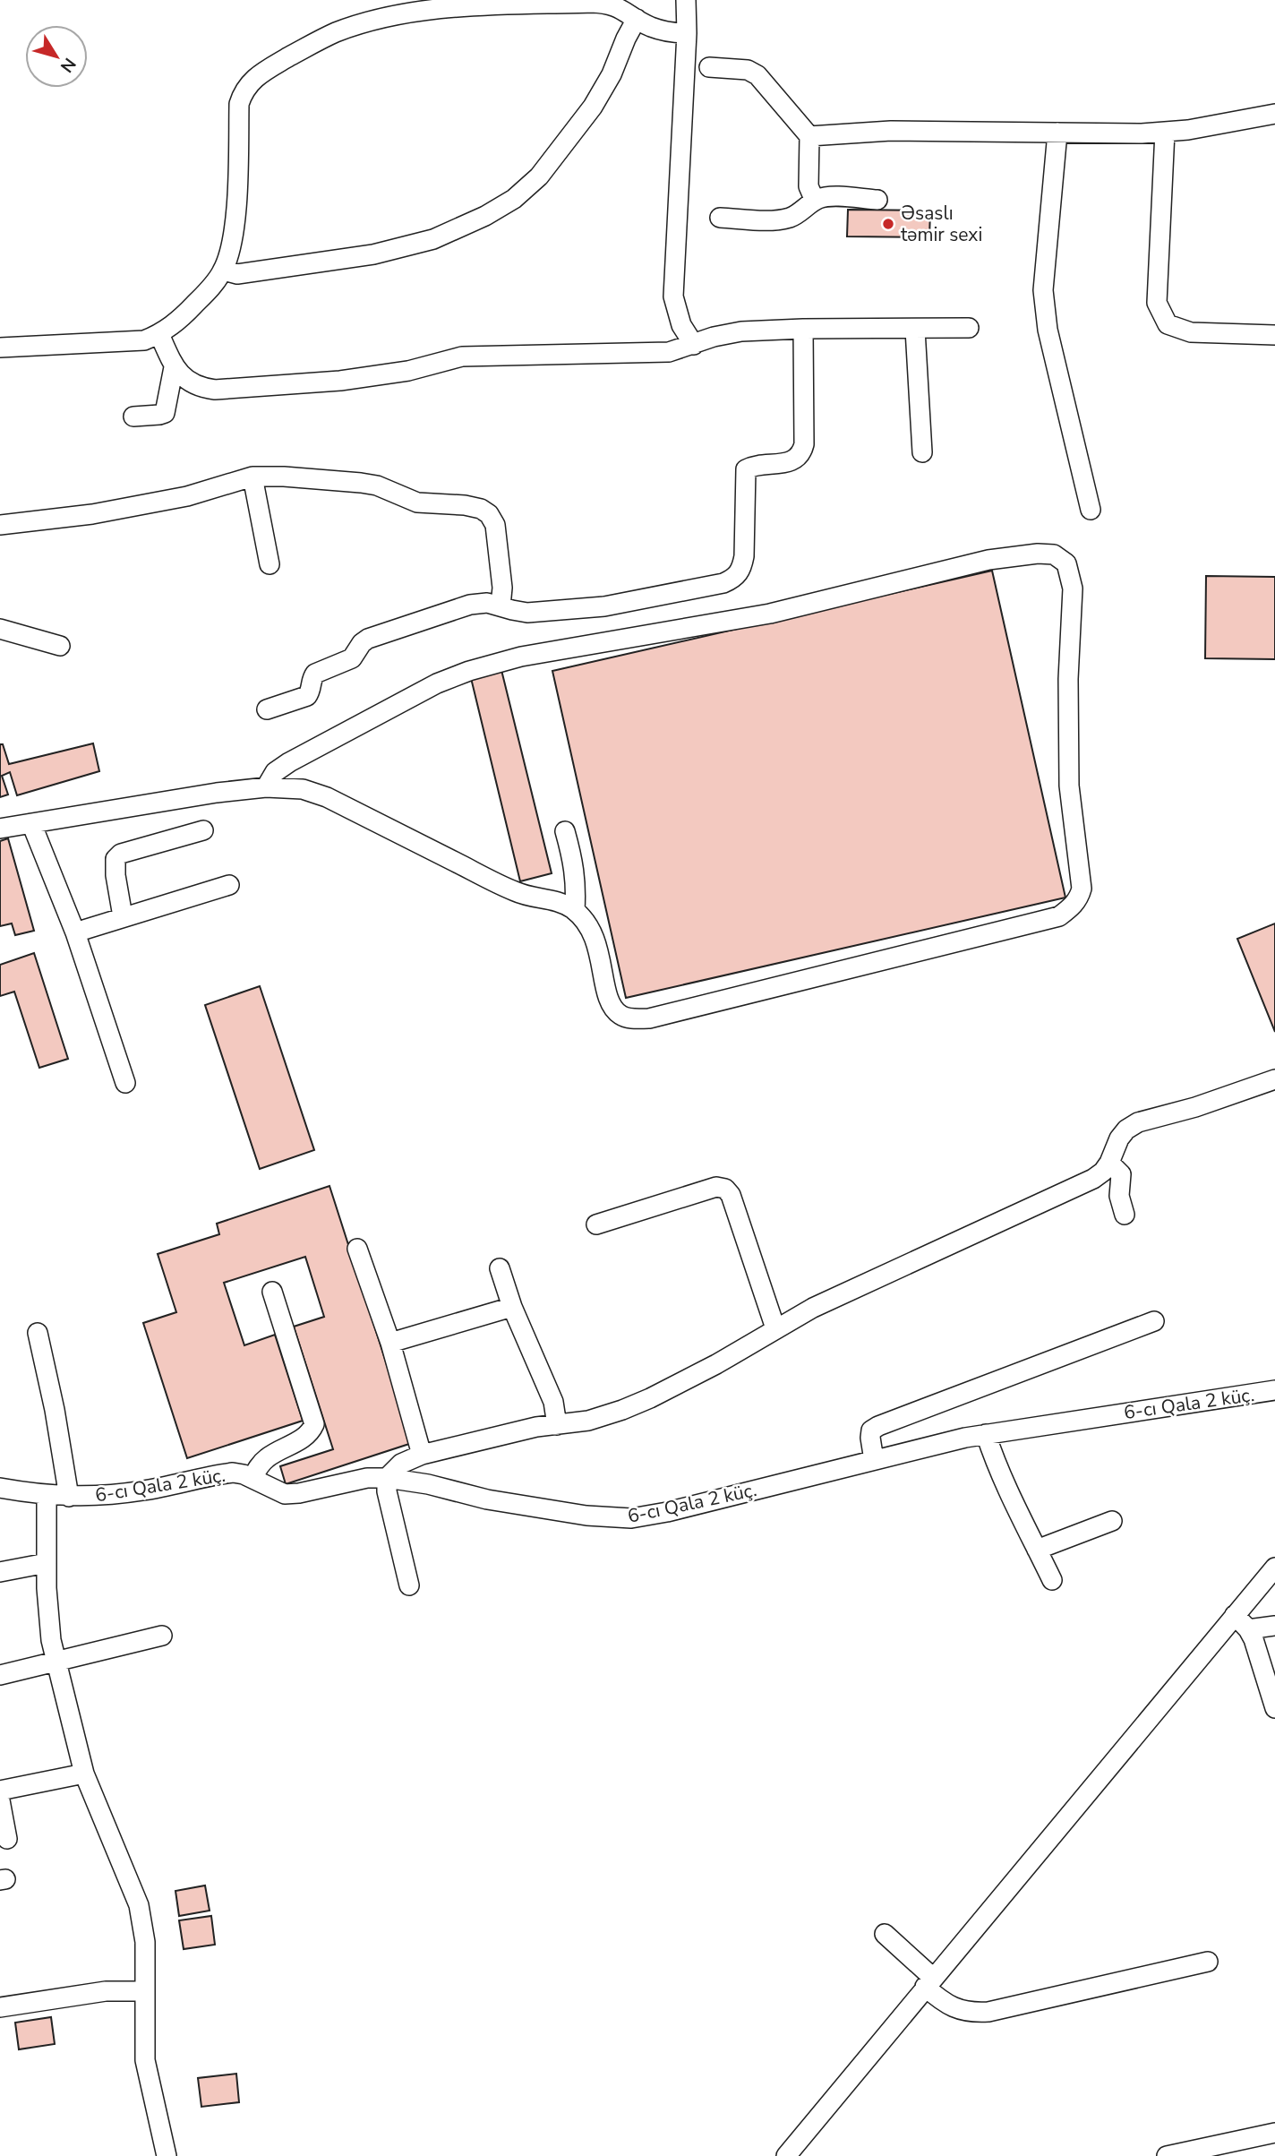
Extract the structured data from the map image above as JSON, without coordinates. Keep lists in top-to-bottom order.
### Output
{
  "streets": {
    "street": ["6-cı Qala 2 küç."]
  },
  "places": ["Əsaslı təmir sexi"],
  "north": "bottom right"
}
